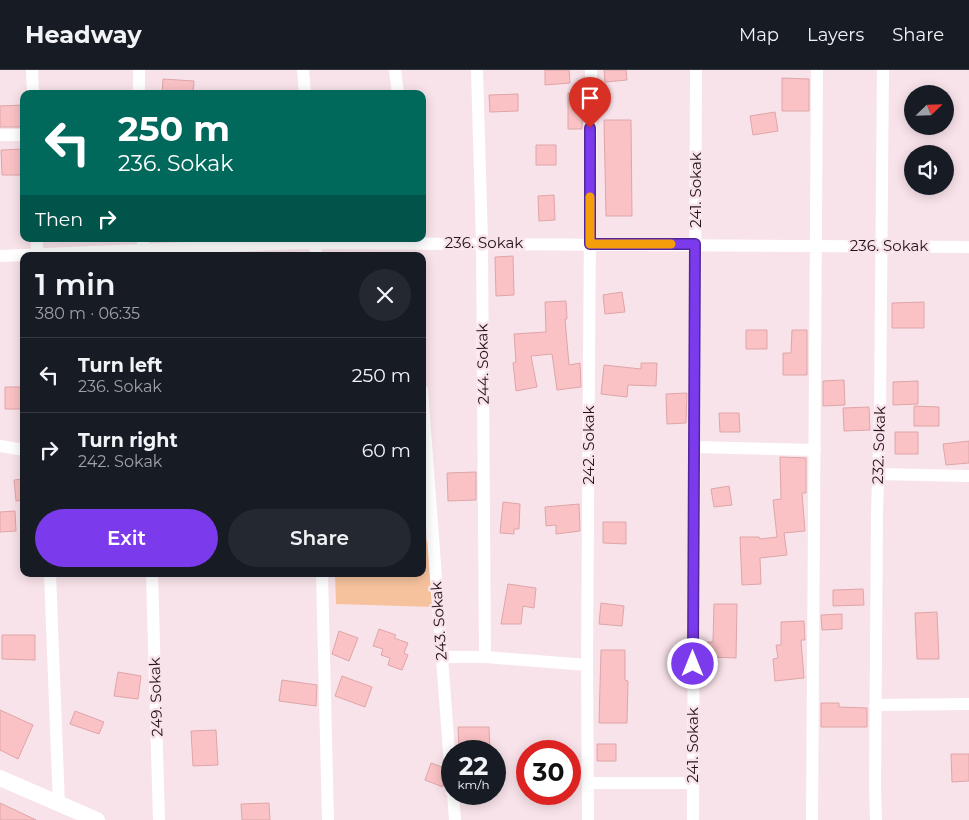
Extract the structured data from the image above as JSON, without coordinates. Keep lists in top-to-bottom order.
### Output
{
  "streets": {
    "street": [
      "241. Sokak",
      "236. Sokak",
      "244. Sokak",
      "242. Sokak",
      "232. Sokak",
      "243. Sokak",
      "249. Sokak"
    ]
  },
  "crossings": [
    ["241. Sokak", "236. Sokak"],
    ["236. Sokak", "244. Sokak"],
    ["236. Sokak", "242. Sokak"],
    ["236. Sokak", "232. Sokak"]
  ],
  "north": "top right",
  "page": {
    "header": "Headway",
    "nav": ["Map", "Layers", "Share"],
    "turn": ["250 m", "236. Sokak"],
    "then": "Then",
    "heading": ["1 min", "380 m · 06:35"],
    "list": [
      {
        "name": "Turn left",
        "note": "236. Sokak",
        "value": "250 m"
      },
      {
        "name": "Turn right",
        "note": "242. Sokak",
        "value": "60 m"
      }
    ],
    "buttons": ["Exit", "Share"],
    "speed": "22 km/h",
    "limit": "30"
  }
}
